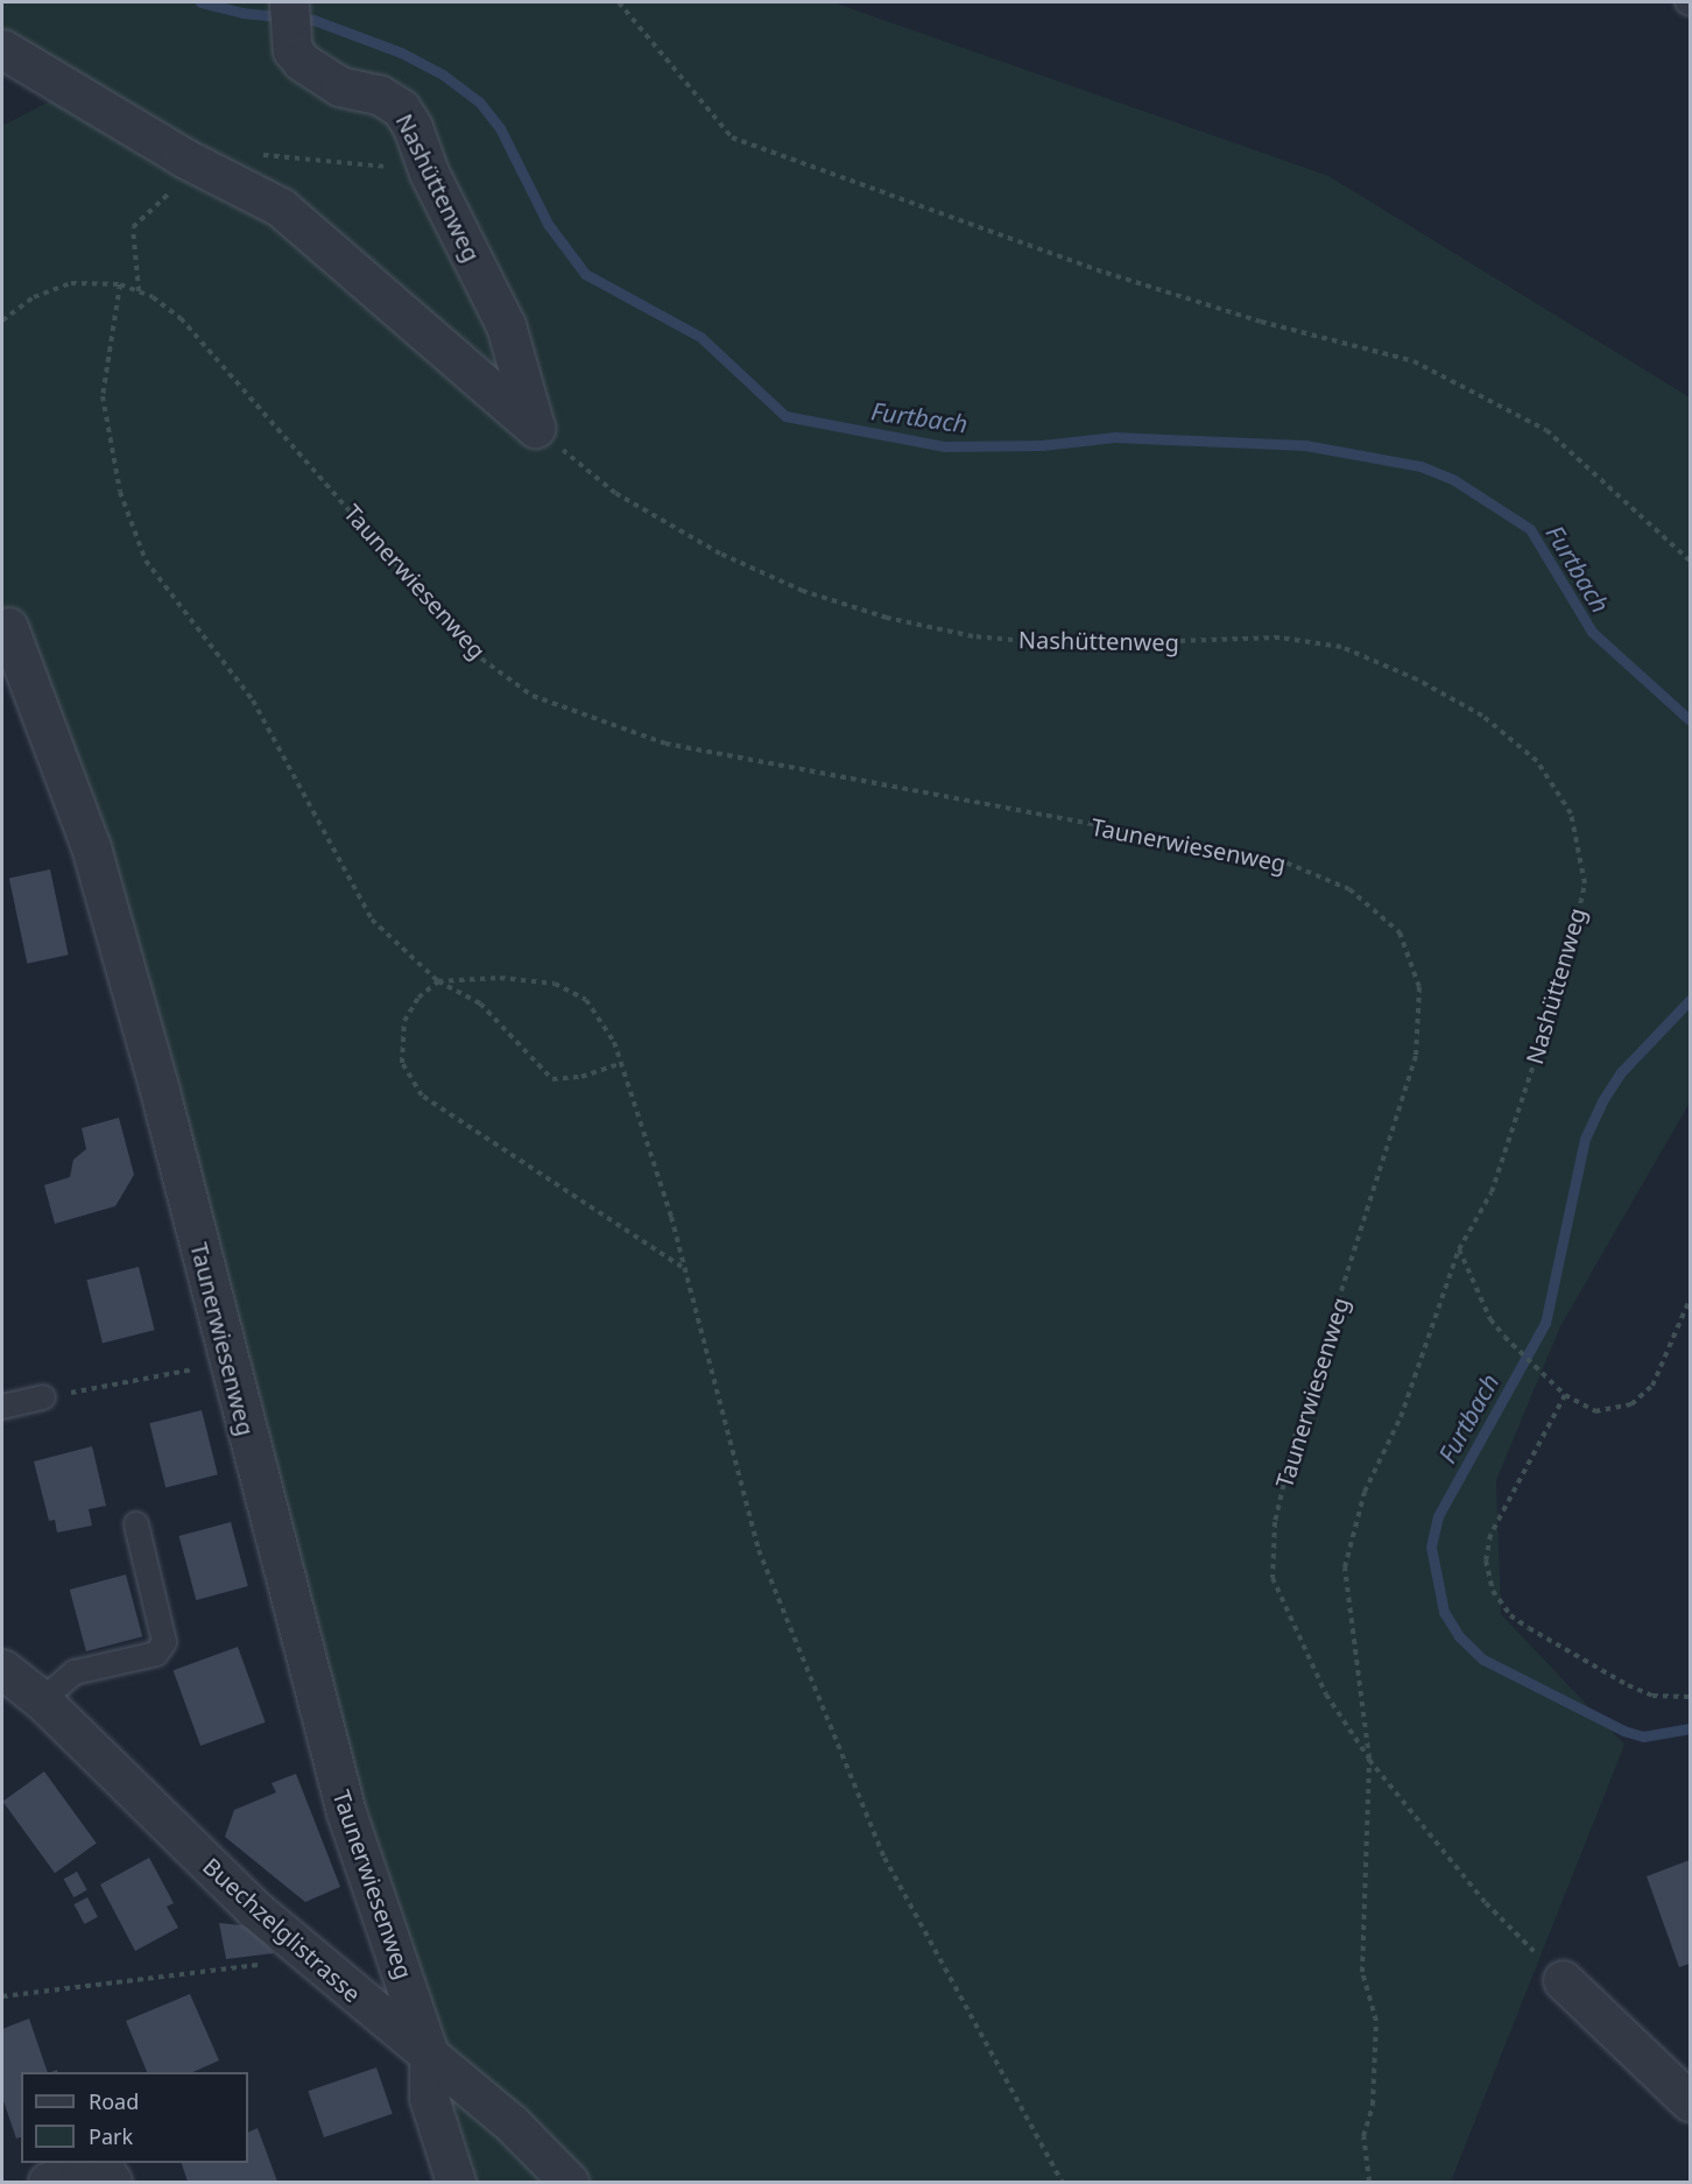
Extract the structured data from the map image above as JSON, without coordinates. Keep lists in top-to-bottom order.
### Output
{
  "streets": {
    "street": ["Nashüttenweg", "Taunerwiesenweg", "Buechzelglistrasse"]
  },
  "crossings": [
    ["Taunerwiesenweg", "Buechzelglistrasse"]
  ],
  "water": ["Furtbach"],
  "legend": ["Road", "Park"]
}
